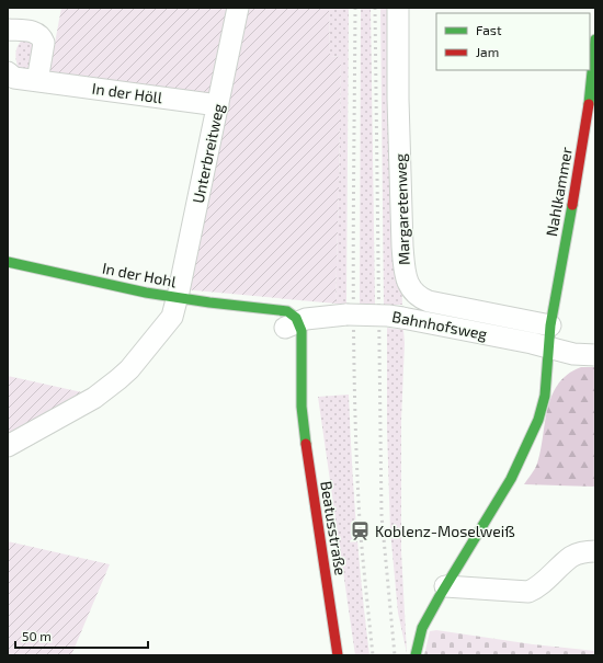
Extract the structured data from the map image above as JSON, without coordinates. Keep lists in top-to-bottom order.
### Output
{
  "streets": {
    "street": [
      "In der Höll",
      "Unterbreitweg",
      "Nahlkammer",
      "Margaretenweg",
      "In der Hohl",
      "Bahnhofsweg",
      "Beatusstraße"
    ]
  },
  "crossings": [
    ["In der Höll", "Unterbreitweg"],
    ["Unterbreitweg", "In der Hohl"],
    ["Nahlkammer", "Margaretenweg"],
    ["Nahlkammer", "Bahnhofsweg"],
    ["In der Hohl", "Bahnhofsweg"],
    ["In der Hohl", "Beatusstraße"],
    ["Bahnhofsweg", "Beatusstraße"]
  ],
  "places": {
    "station": ["Koblenz-Moselweiß"]
  },
  "legend": ["Fast", "Jam"],
  "scale_bar": "50 m"
}
